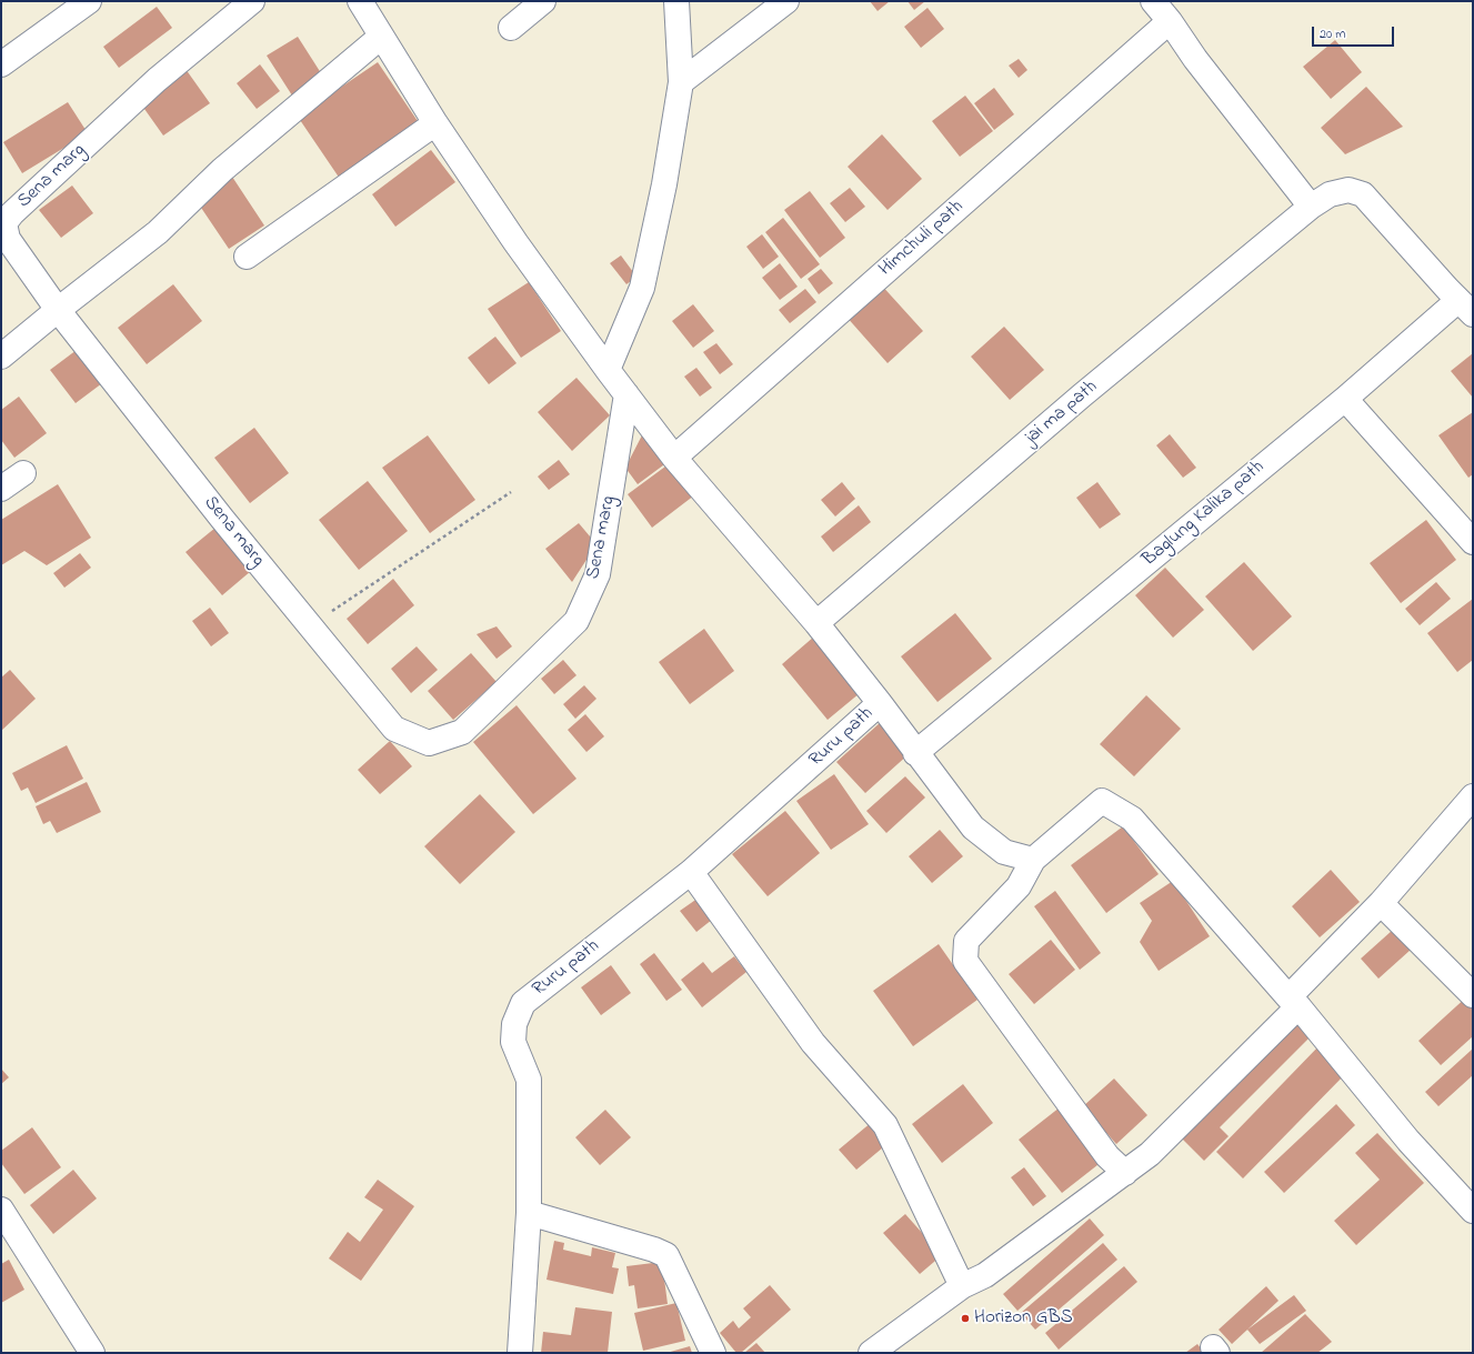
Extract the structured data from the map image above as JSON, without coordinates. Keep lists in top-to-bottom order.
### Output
{
  "streets": {
    "street": [
      "Sena marg",
      "Himchuli path",
      "jai ma path",
      "Baglung Kalika path",
      "Ruru path"
    ]
  },
  "crossings": [
    ["jai ma path", "Baglung Kalika path"]
  ],
  "places": ["Horizon GBS"],
  "scale_bar": "20 m"
}
